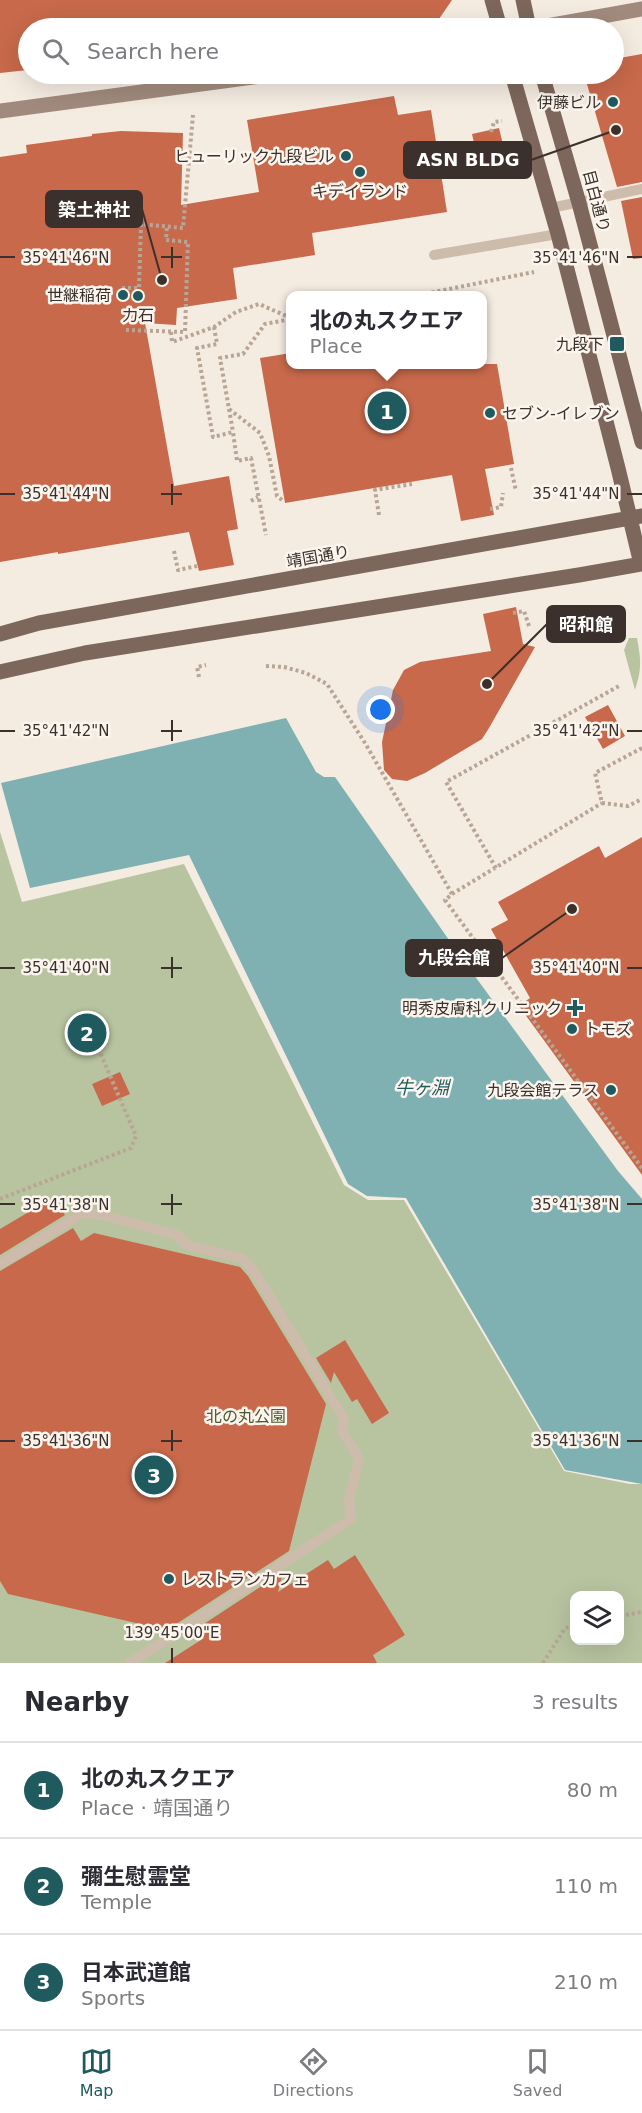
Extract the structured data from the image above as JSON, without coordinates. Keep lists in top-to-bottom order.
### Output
{
  "streets": {
    "main road": ["目白通り", "靖国通り"]
  },
  "water": ["牛ヶ淵"],
  "parks": ["北の丸公園"],
  "places": {
    "other": [
      "伊藤ビル",
      "ASN BLDG",
      "ヒューリック九段ビル",
      "キデイランド",
      "築土神社",
      "世継稲荷",
      "力石",
      "セブン-イレブン",
      "昭和館",
      "九段会館",
      "トモズ",
      "九段会館テラス",
      "レストランカフェ"
    ],
    "transit": ["九段下"],
    "health": ["明秀皮膚科クリニック"]
  },
  "page": {
    "search": "Search here",
    "popup": ["北の丸スクエア", "Place"],
    "pins": ["1", "2", "3"],
    "heading": ["Nearby", "3 results"],
    "list": [
      {
        "mark": "1",
        "name": "北の丸スクエア",
        "note": "Place · 靖国通り",
        "value": "80 m"
      },
      {
        "mark": "2",
        "name": "彌生慰霊堂",
        "note": "Temple",
        "value": "110 m"
      },
      {
        "mark": "3",
        "name": "日本武道館",
        "note": "Sports",
        "value": "210 m"
      }
    ],
    "nav": ["Map", "Directions", "Saved"]
  },
  "coordinates": [
    "35°41'46\"N",
    "35°41'44\"N",
    "35°41'42\"N",
    "35°41'40\"N",
    "35°41'38\"N",
    "35°41'36\"N",
    "139°45'00\"E"
  ]
}
